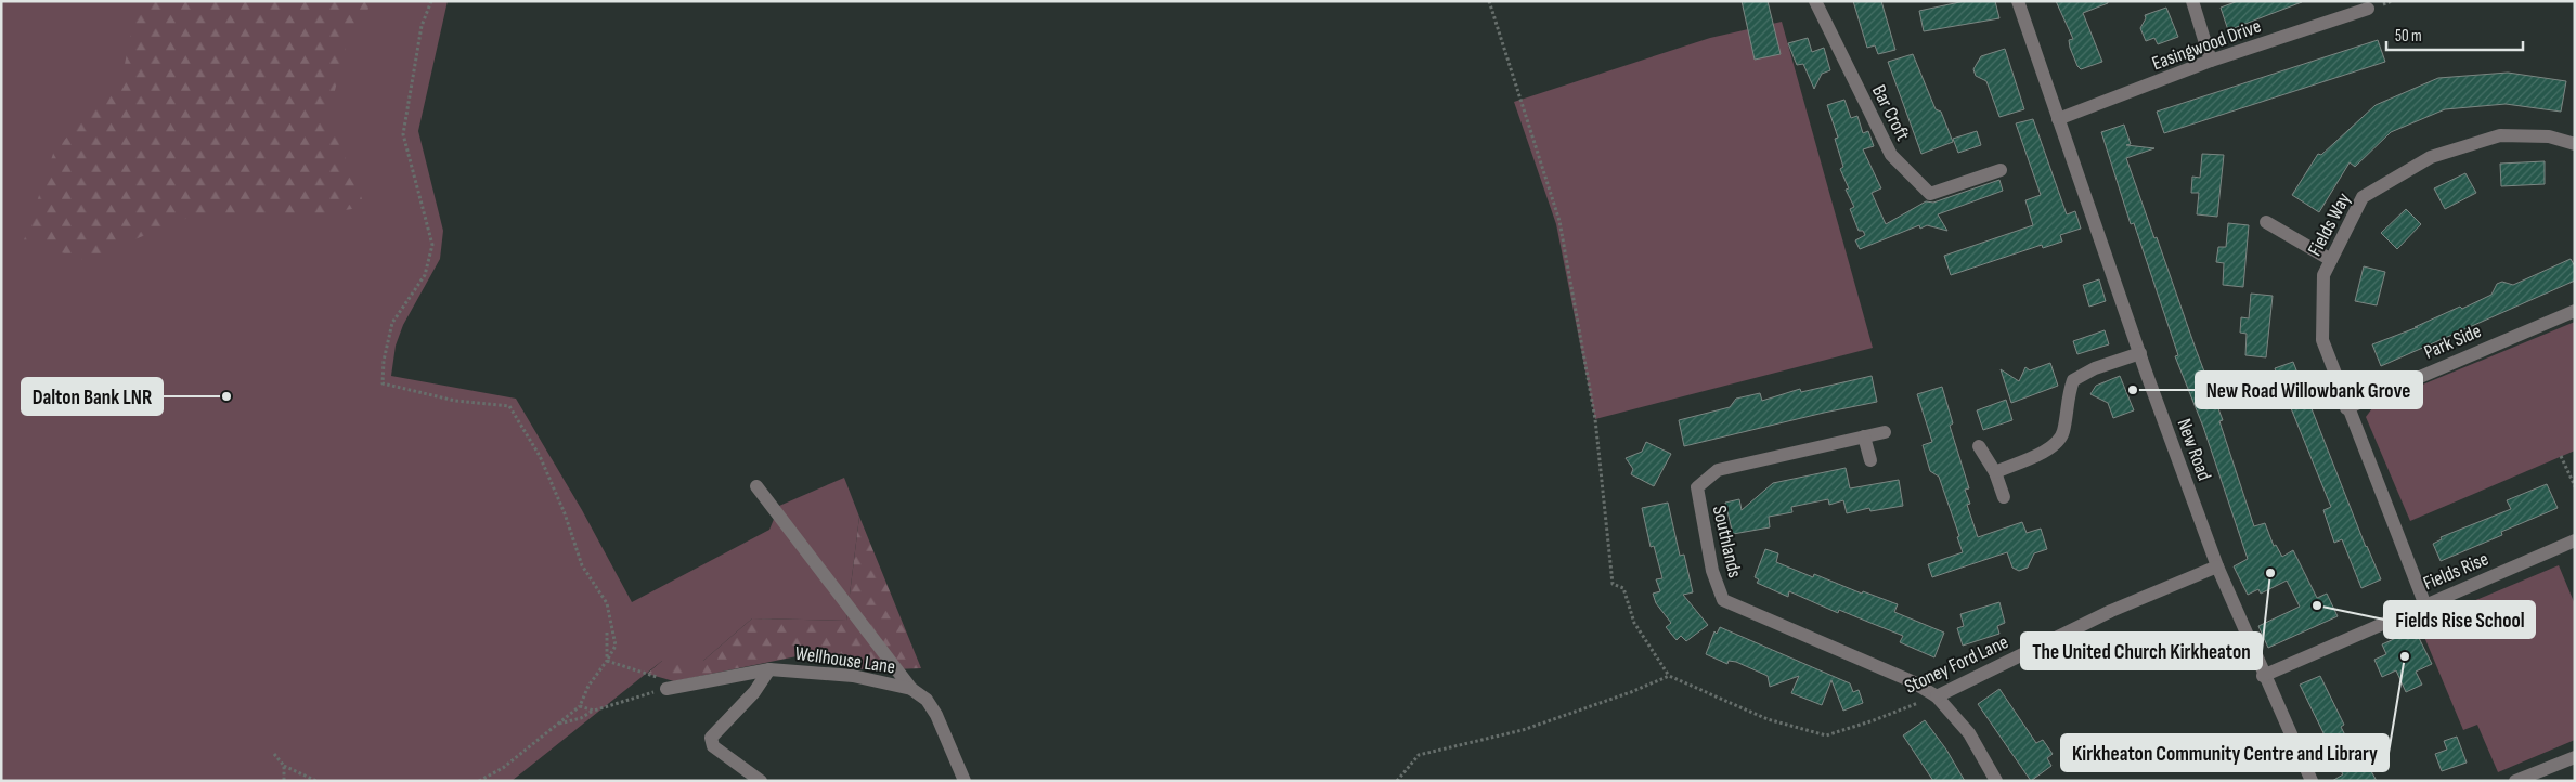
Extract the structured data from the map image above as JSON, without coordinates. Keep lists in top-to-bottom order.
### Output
{
  "streets": {
    "street": [
      "Easingwood Drive",
      "Bar Croft",
      "Fields Way",
      "Park Side",
      "New Road",
      "Southlands",
      "Fields Rise",
      "Wellhouse Lane",
      "Stoney Ford Lane"
    ]
  },
  "crossings": [
    ["Easingwood Drive", "New Road"],
    ["Fields Way", "Park Side"],
    ["Fields Way", "Fields Rise"],
    ["New Road", "Fields Rise"],
    ["New Road", "Stoney Ford Lane"],
    ["Southlands", "Stoney Ford Lane"]
  ],
  "places": [
    "New Road Willowbank Grove",
    "Dalton Bank LNR",
    "The United Church Kirkheaton",
    "Fields Rise School",
    "Kirkheaton Community Centre and Library"
  ],
  "scale_bar": "50 m"
}
